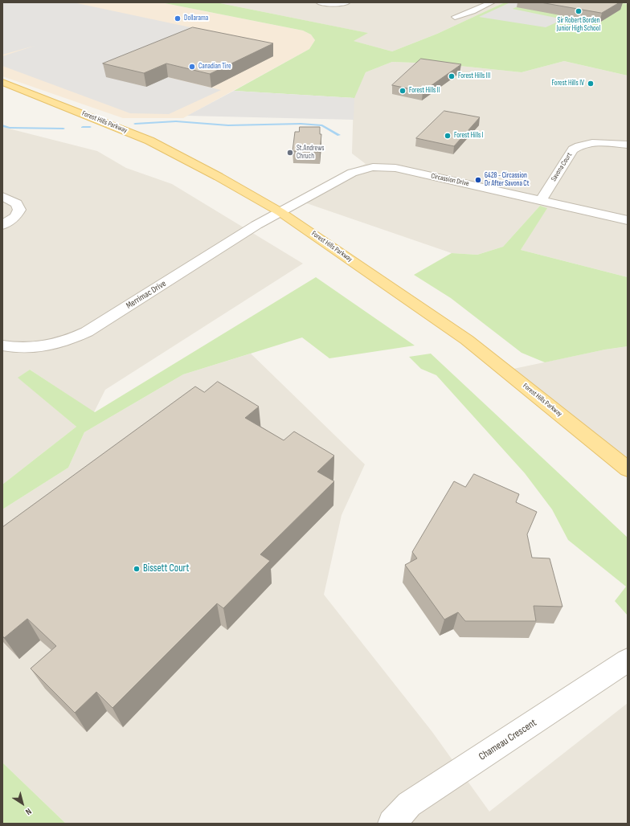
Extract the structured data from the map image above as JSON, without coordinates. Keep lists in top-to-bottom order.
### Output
{
  "streets": {
    "main road": ["Forest Hills Parkway"],
    "street": [
      "Savona Court",
      "Circassion Drive",
      "Merrimac Drive",
      "Chameau Crescent"
    ]
  },
  "crossings": [
    ["Forest Hills Parkway", "Circassion Drive"],
    ["Forest Hills Parkway", "Merrimac Drive"],
    ["Savona Court", "Circassion Drive"],
    ["Circassion Drive", "Merrimac Drive"]
  ],
  "places": [
    "Sir Robert Borden Junior High School",
    "Dollarama",
    "Canadian Tire",
    "Forest Hills III",
    "Forest Hills IV",
    "Forest Hills II",
    "Forest Hills I",
    "St.Andrews Chruch",
    "6428 - Circassion Dr After Savona Ct",
    "Bissett Court"
  ],
  "north": "bottom right"
}
